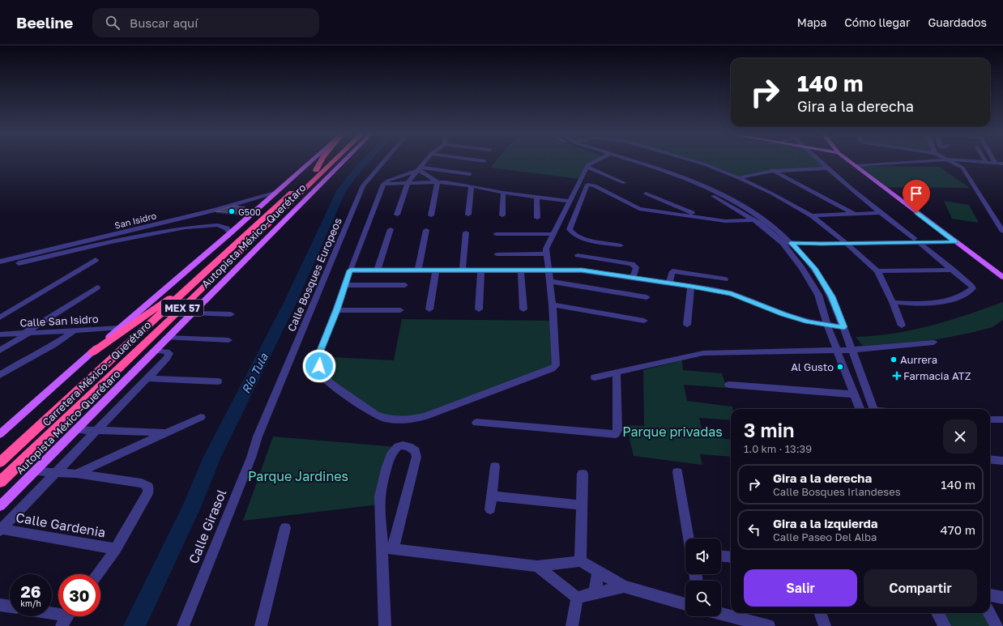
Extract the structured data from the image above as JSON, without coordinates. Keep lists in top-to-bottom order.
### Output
{
  "streets": {
    "highway": ["MEX 57", "Carretera México - Querétaro"],
    "main road": ["Autopista México-Querétaro"],
    "street": [
      "San Isidro",
      "Calle Bosques Europeos",
      "Calle San Isidro",
      "Calle Gardenia",
      "Calle Girasol"
    ]
  },
  "crossings": [
    ["San Isidro", "Autopista México-Querétaro"],
    ["Autopista México-Querétaro", "Calle San Isidro"],
    ["Calle Bosques Europeos", "Calle Girasol"]
  ],
  "water": ["Río Tula"],
  "parks": ["Parque privadas", "Parque Jardines"],
  "places": {
    "other": ["G500", "Aurrera", "Al Gusto"],
    "health": ["Farmacia ATZ"]
  },
  "page": {
    "header": "Beeline",
    "search": "Buscar aquí",
    "nav": ["Mapa", "Cómo llegar", "Guardados"],
    "turn": ["140 m", "Gira a la derecha"],
    "heading": ["3 min", "1.0 km · 13:39"],
    "list": [
      {
        "name": "Gira a la derecha",
        "note": "Calle Bosques Irlandeses",
        "value": "140 m"
      },
      {
        "name": "Gira a la izquierda",
        "note": "Calle Paseo Del Alba",
        "value": "470 m"
      }
    ],
    "buttons": ["Salir", "Compartir"],
    "speed": "26 km/h",
    "limit": "30"
  }
}
